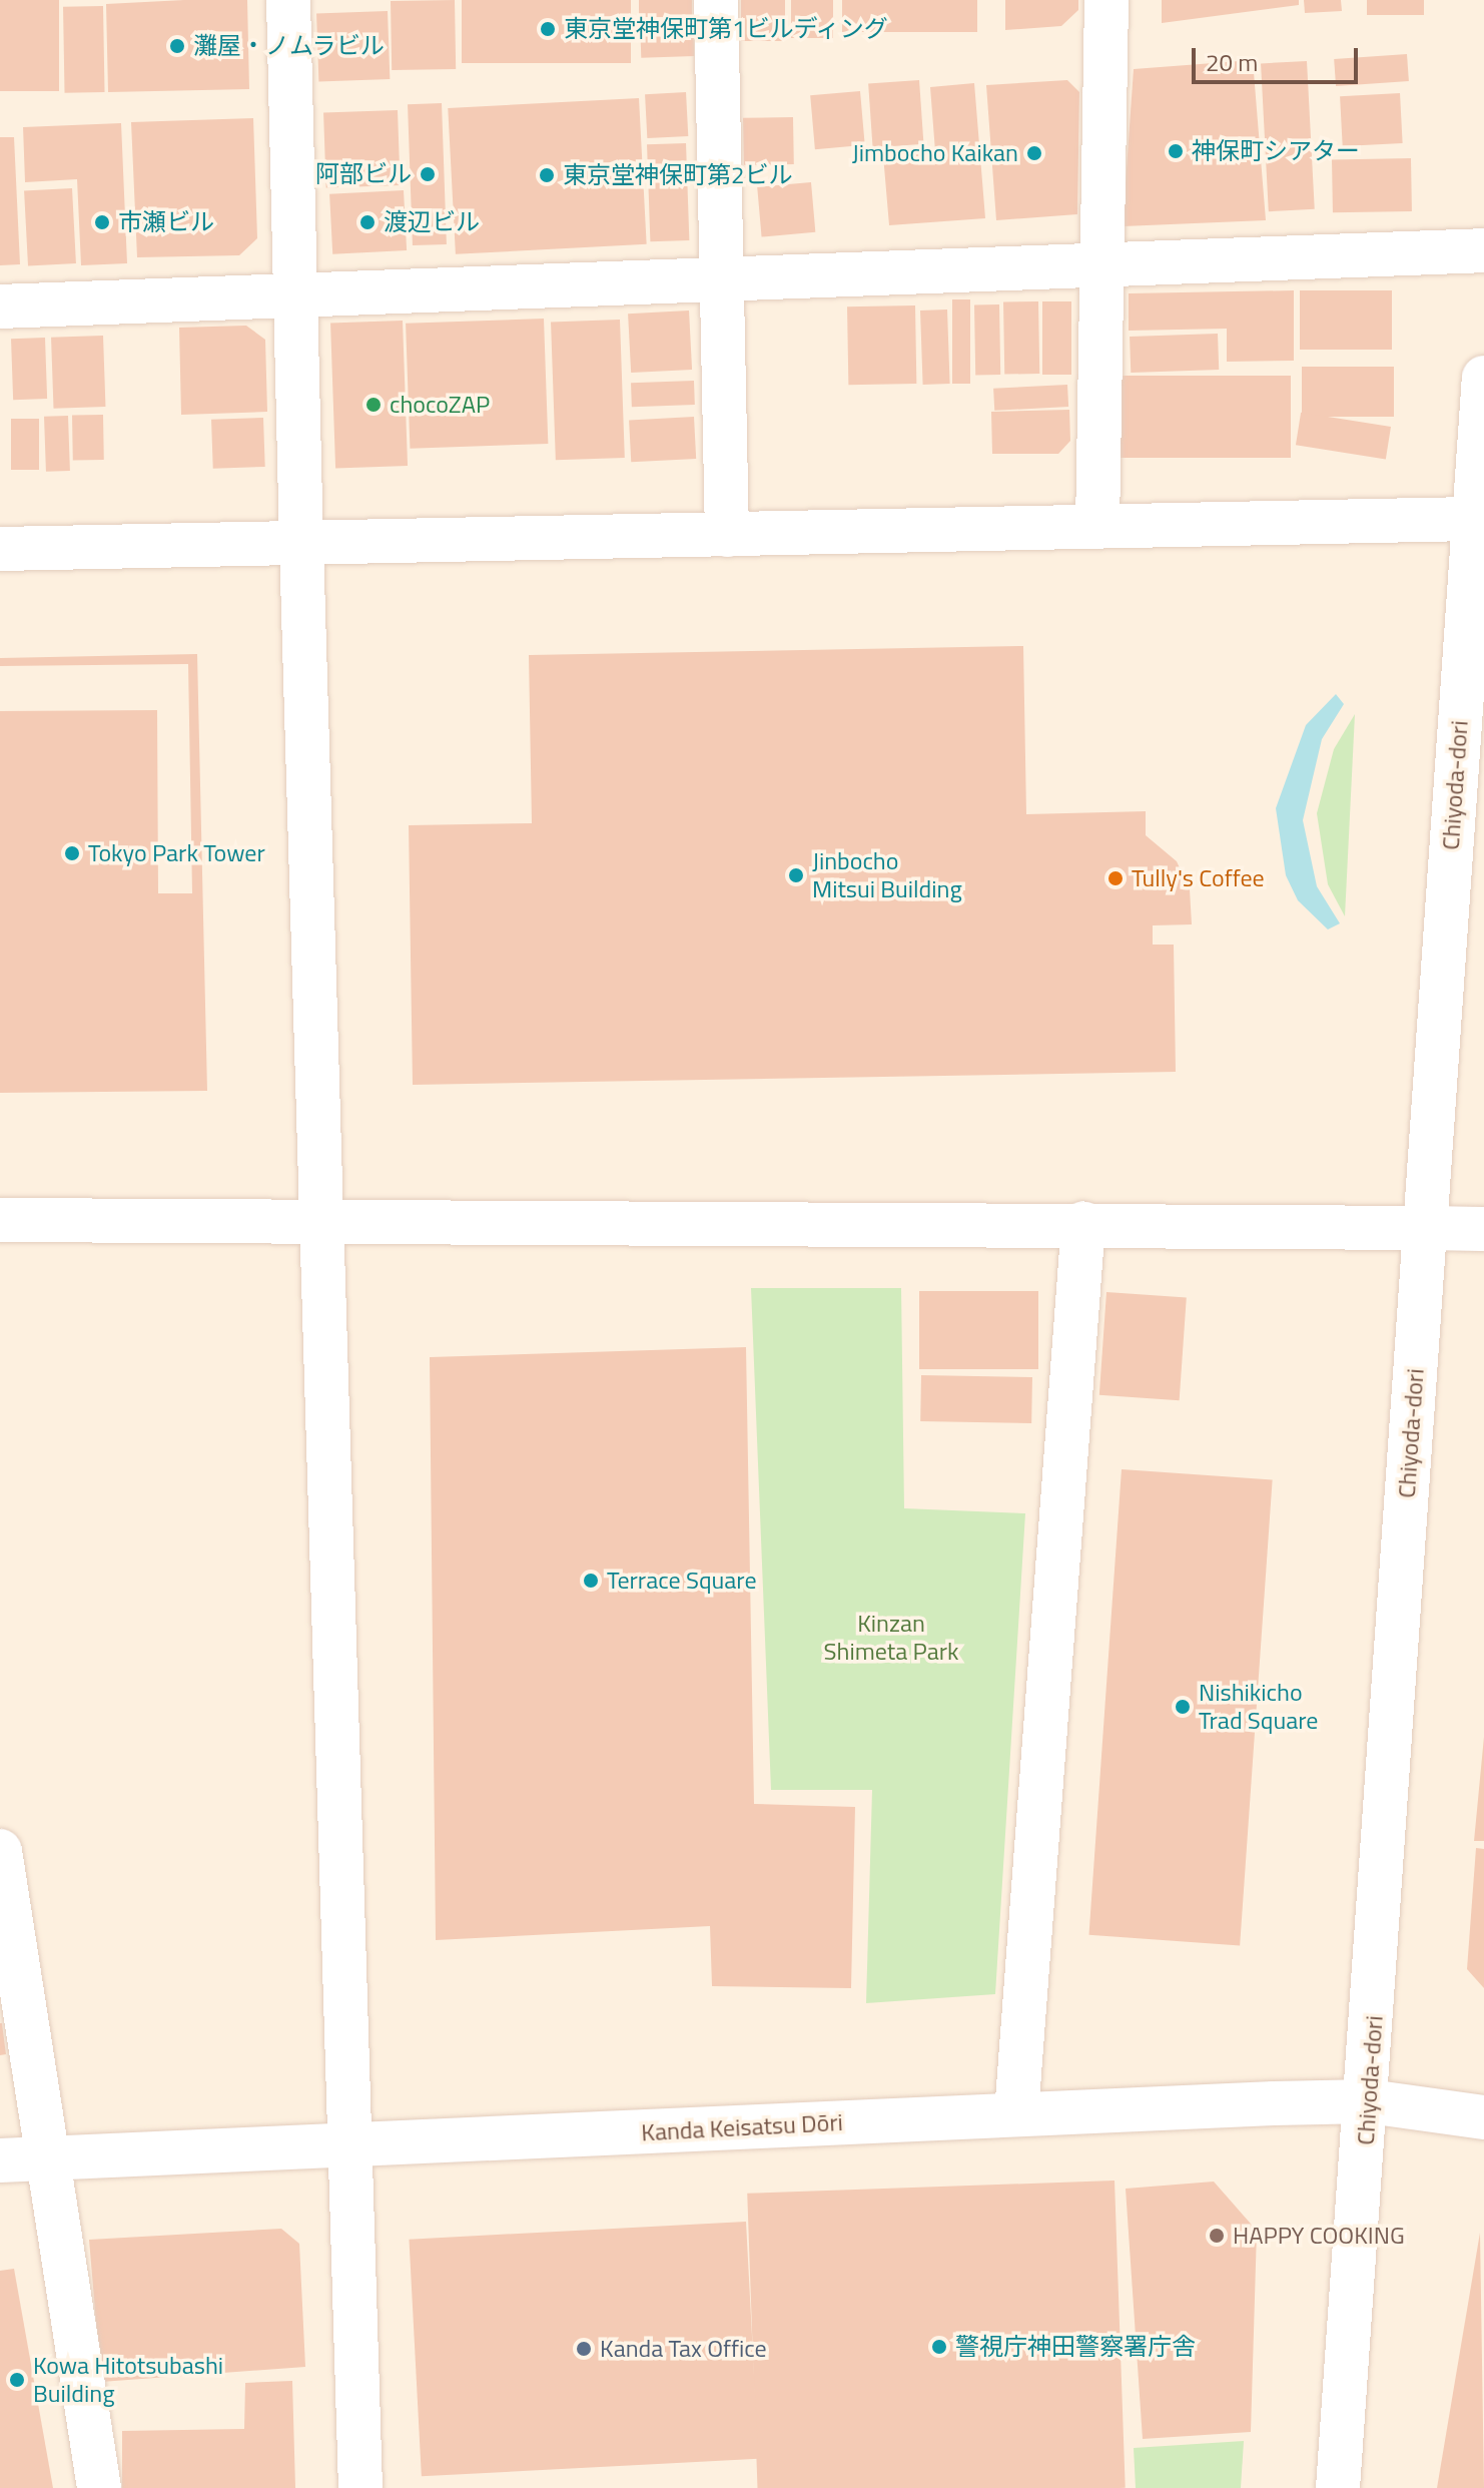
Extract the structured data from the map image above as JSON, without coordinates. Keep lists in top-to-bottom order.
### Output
{
  "streets": {
    "street": ["Chiyoda-dori", "Kanda Keisatsu Dōri"]
  },
  "crossings": [
    ["Chiyoda-dori", "Kanda Keisatsu Dōri"]
  ],
  "parks": ["Kinzan Shimeta Park"],
  "places": [
    "東京堂神保町第1ビルディング",
    "灘屋・ノムラビル",
    "神保町シアター",
    "Jimbocho Kaikan",
    "阿部ビル",
    "東京堂神保町第2ビル",
    "市瀬ビル",
    "渡辺ビル",
    "chocoZAP",
    "Tokyo Park Tower",
    "Jinbocho Mitsui Building",
    "Tully's Coffee",
    "Terrace Square",
    "Nishikicho Trad Square",
    "HAPPY COOKING",
    "警視庁神田警察署庁舎",
    "Kanda Tax Office",
    "Kowa Hitotsubashi Building"
  ],
  "scale_bar": "20 m"
}
